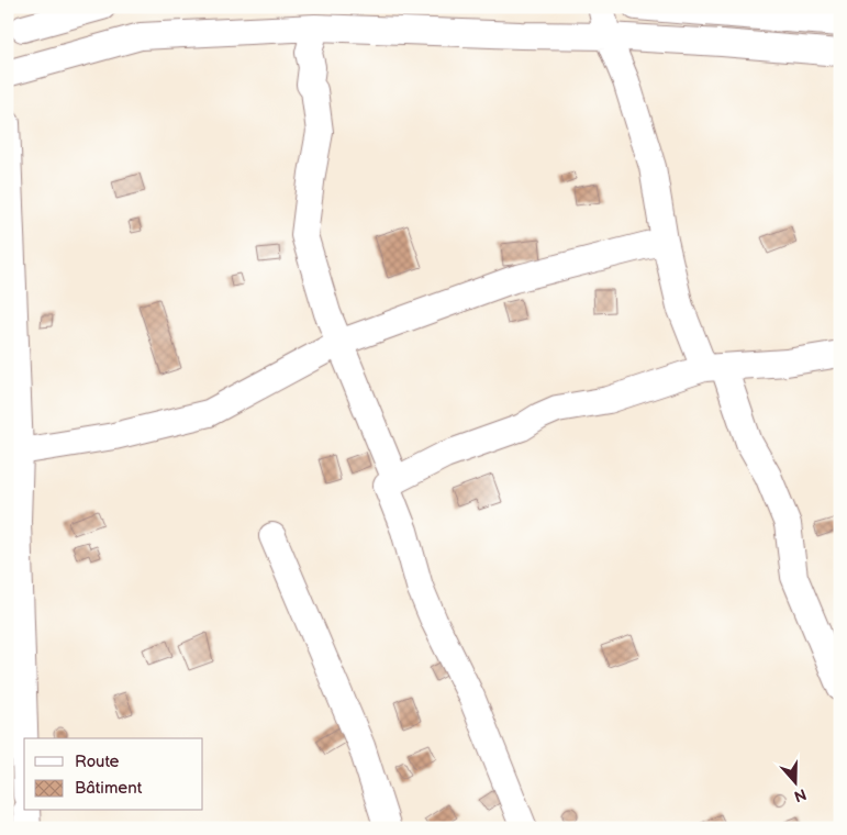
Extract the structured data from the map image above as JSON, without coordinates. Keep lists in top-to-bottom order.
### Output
{
  "legend": ["Route", "Bâtiment"],
  "north": "bottom"
}
